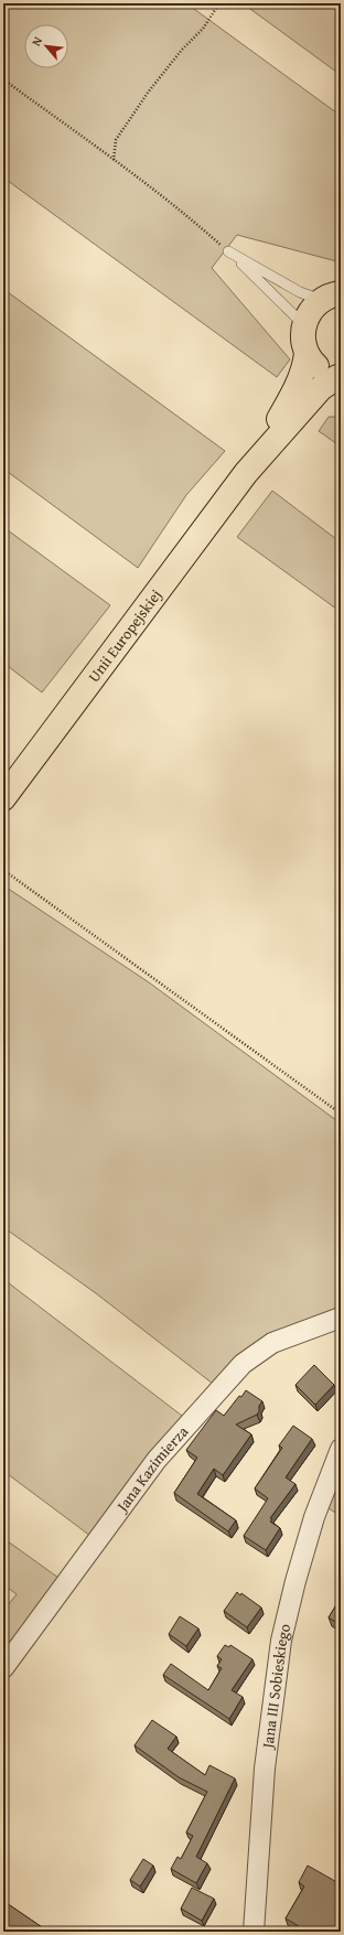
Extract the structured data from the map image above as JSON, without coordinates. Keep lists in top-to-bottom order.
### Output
{
  "streets": {
    "main road": ["Unii Europejskiej"],
    "street": ["Jana Kazimierza", "Jana III Sobieskiego"]
  },
  "north": "top left"
}
